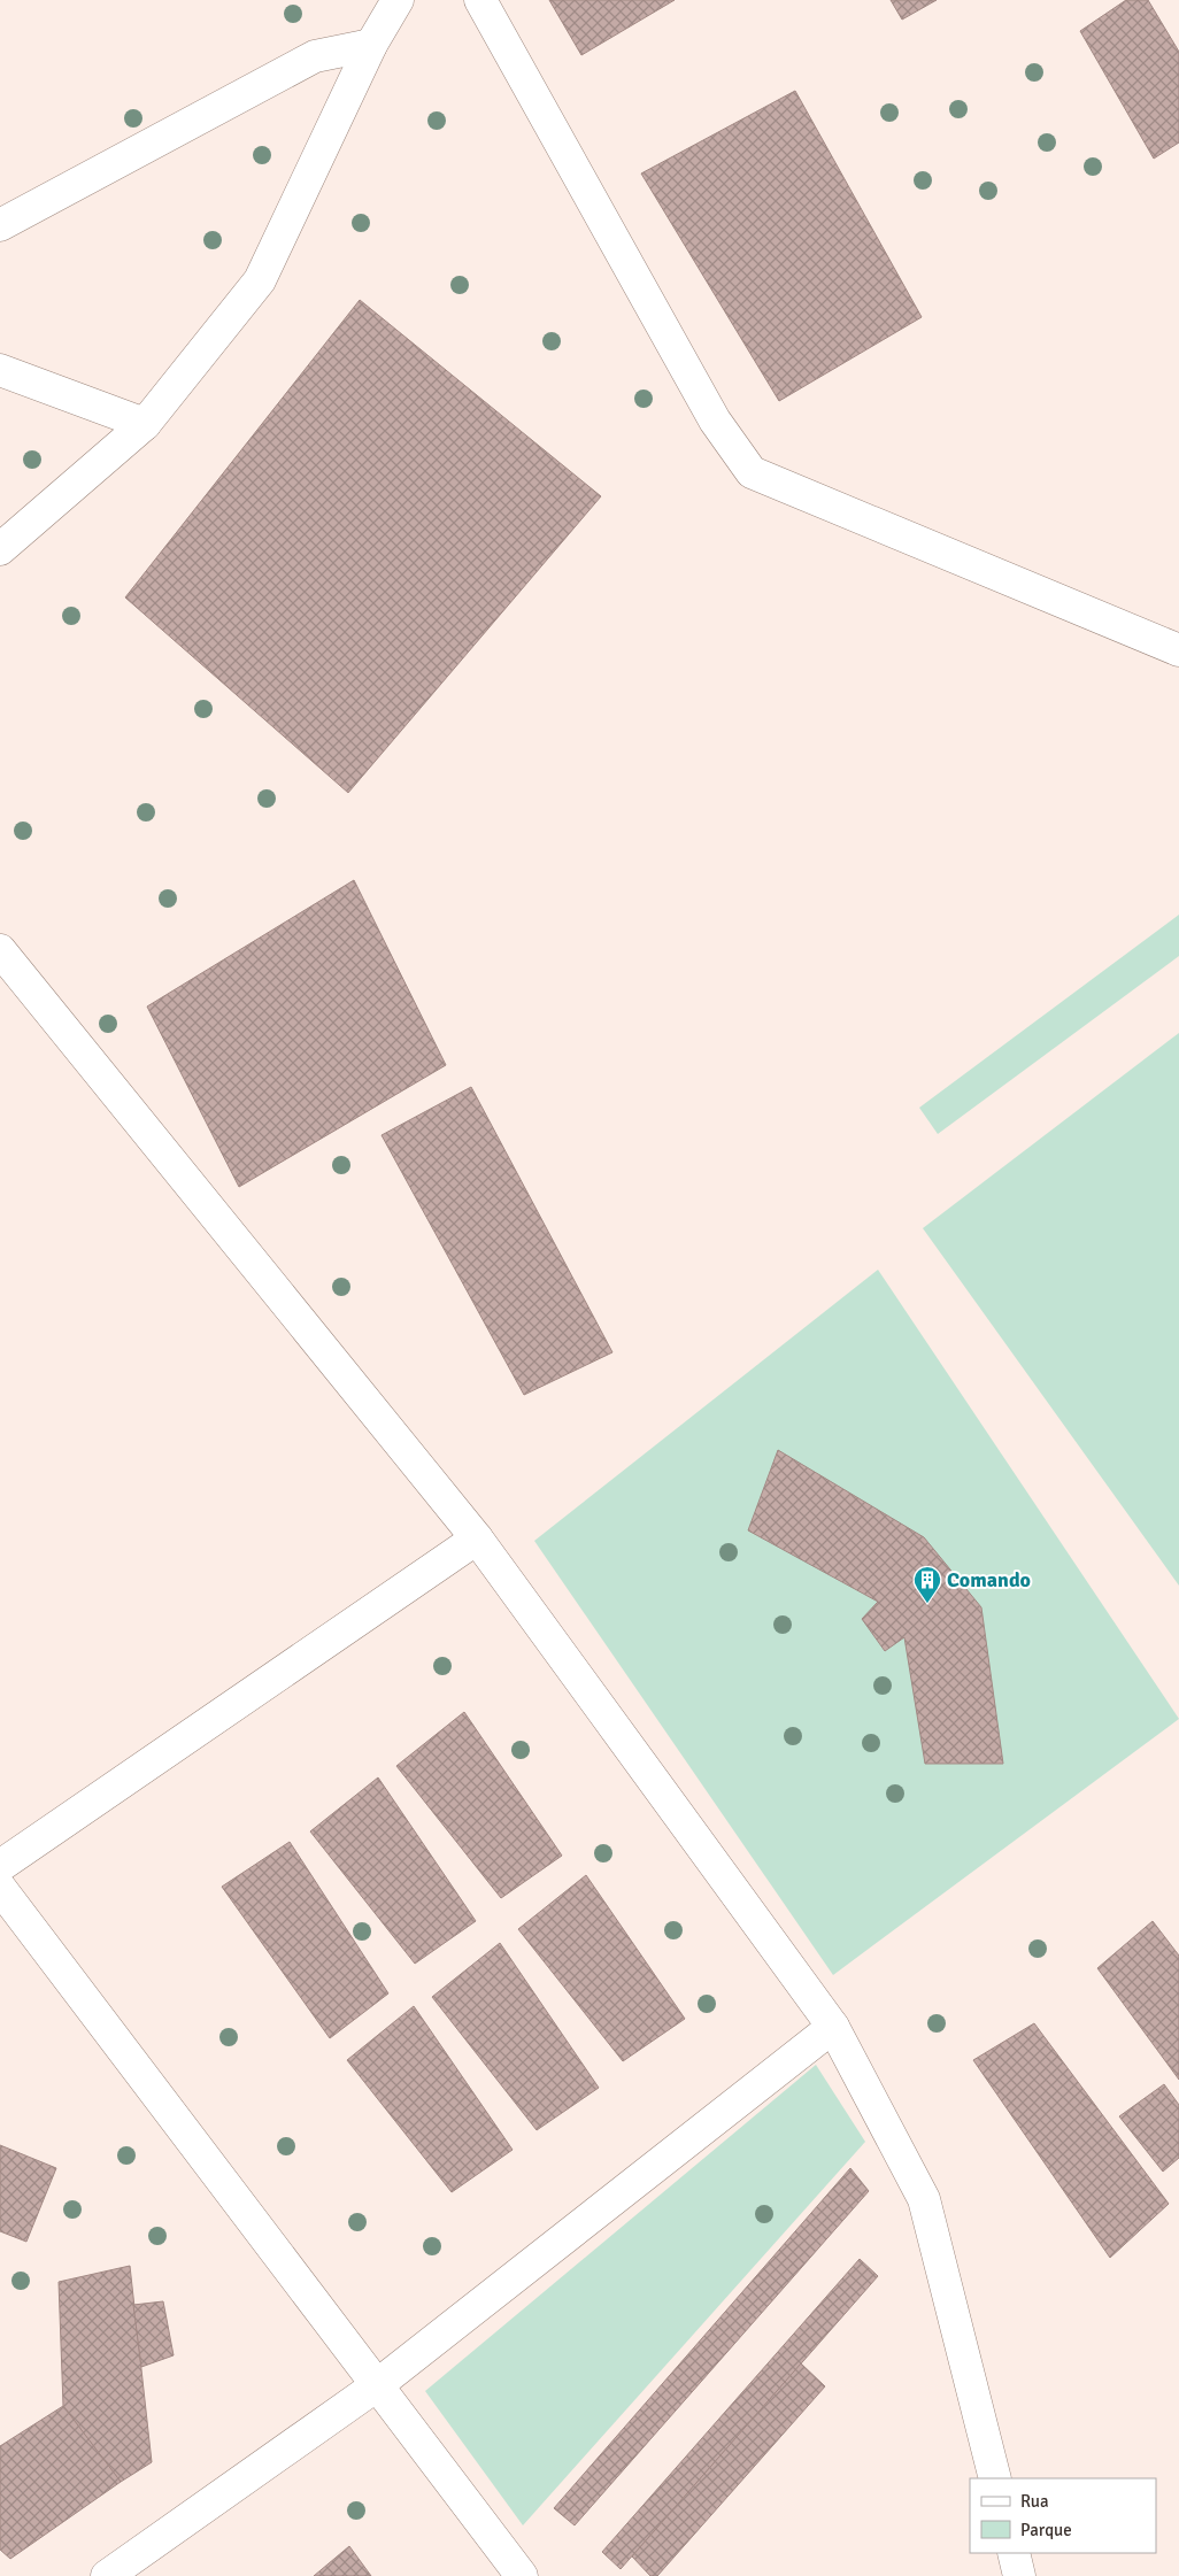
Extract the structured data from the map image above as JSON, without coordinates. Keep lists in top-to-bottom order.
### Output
{
  "places": {
    "building": ["Comando"]
  },
  "legend": ["Rua", "Parque"]
}
